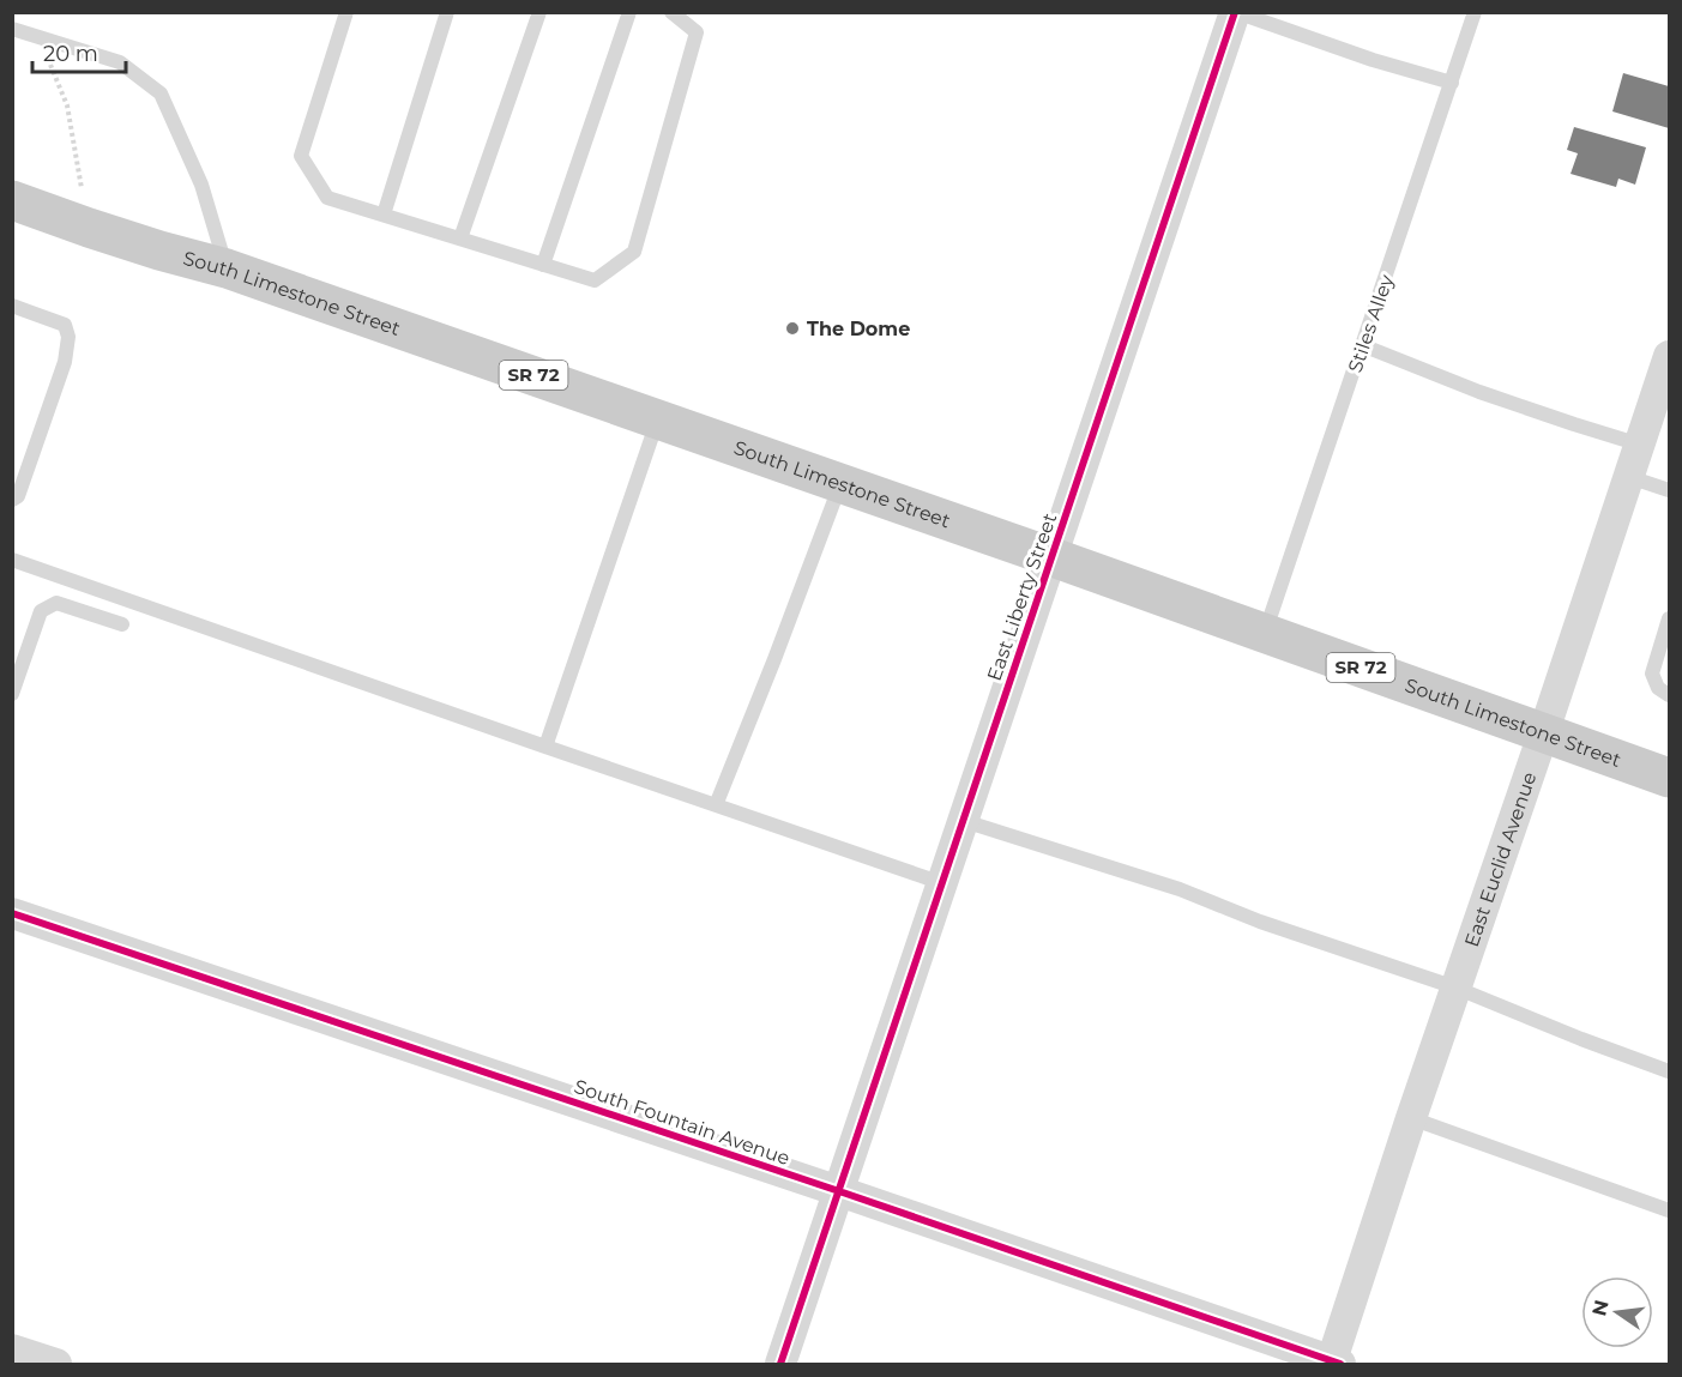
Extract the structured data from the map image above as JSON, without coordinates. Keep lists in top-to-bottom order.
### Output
{
  "streets": {
    "main road": ["South Limestone Street", "SR 72"],
    "street": ["East Liberty Street", "East Euclid Avenue", "South Fountain Avenue"],
    "lane": ["Stiles Alley"]
  },
  "crossings": [
    ["South Limestone Street", "Stiles Alley"],
    ["South Limestone Street", "East Liberty Street"],
    ["South Limestone Street", "East Euclid Avenue"],
    ["East Liberty Street", "South Fountain Avenue"],
    ["East Euclid Avenue", "South Fountain Avenue"]
  ],
  "places": ["The Dome"],
  "scale_bar": "20 m",
  "north": "left"
}
